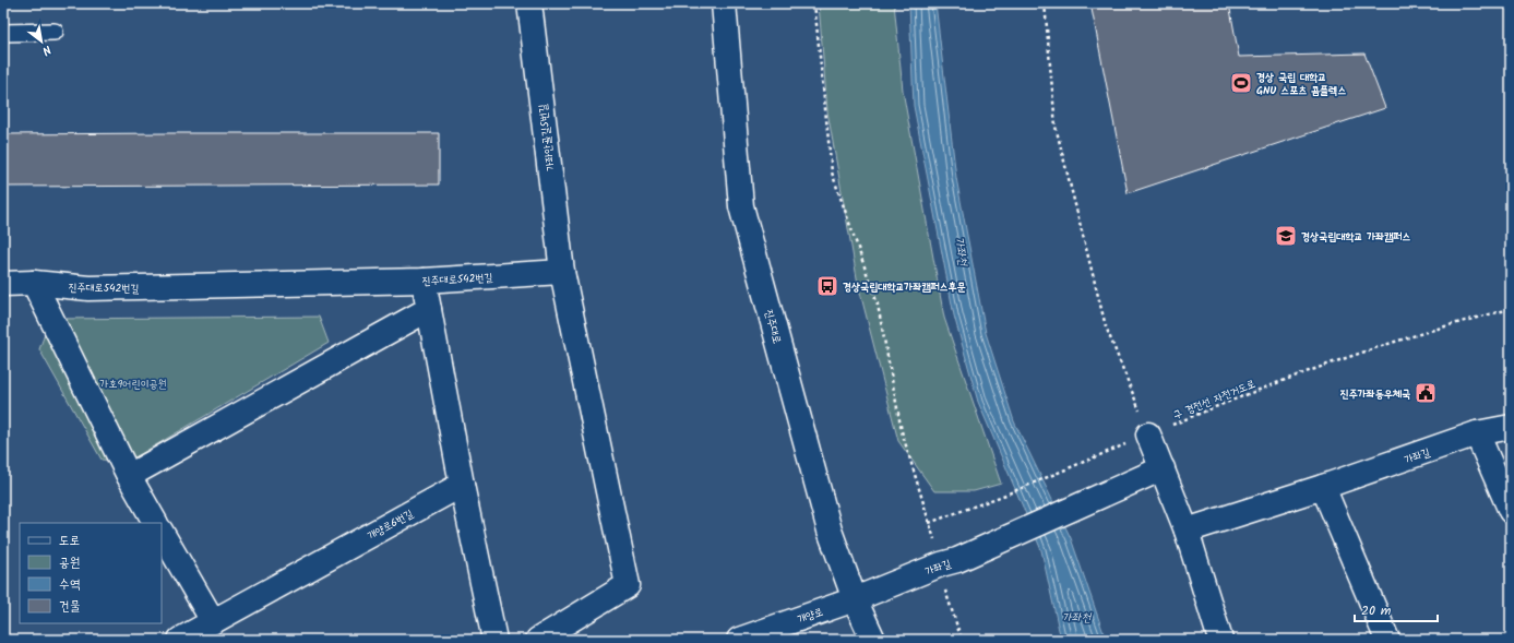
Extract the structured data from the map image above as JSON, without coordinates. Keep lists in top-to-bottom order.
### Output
{
  "streets": {
    "street": [
      "가좌안골길5번길",
      "진주대로542번길",
      "진주대로",
      "가좌길",
      "개양로6번길",
      "개양로"
    ],
    "path": ["구 경전선 자전거도로"]
  },
  "crossings": [
    ["가좌안골길5번길", "진주대로542번길"],
    ["진주대로", "가좌길"],
    ["진주대로", "개양로"],
    ["가좌길", "개양로"]
  ],
  "water": ["가좌천"],
  "parks": ["가호9어린이공원"],
  "places": {
    "sports": ["경상 국립 대학교 GNU 스포츠 콤플렉스"],
    "school or university": ["경상국립대학교 가좌캠퍼스"],
    "bus stop": ["경상국립대학교가좌캠퍼스후문"],
    "public building": ["진주가좌동우체국"]
  },
  "legend": [
    "도로",
    "공원",
    "수역",
    "건물"
  ],
  "scale_bar": "20 m",
  "north": "bottom right"
}
